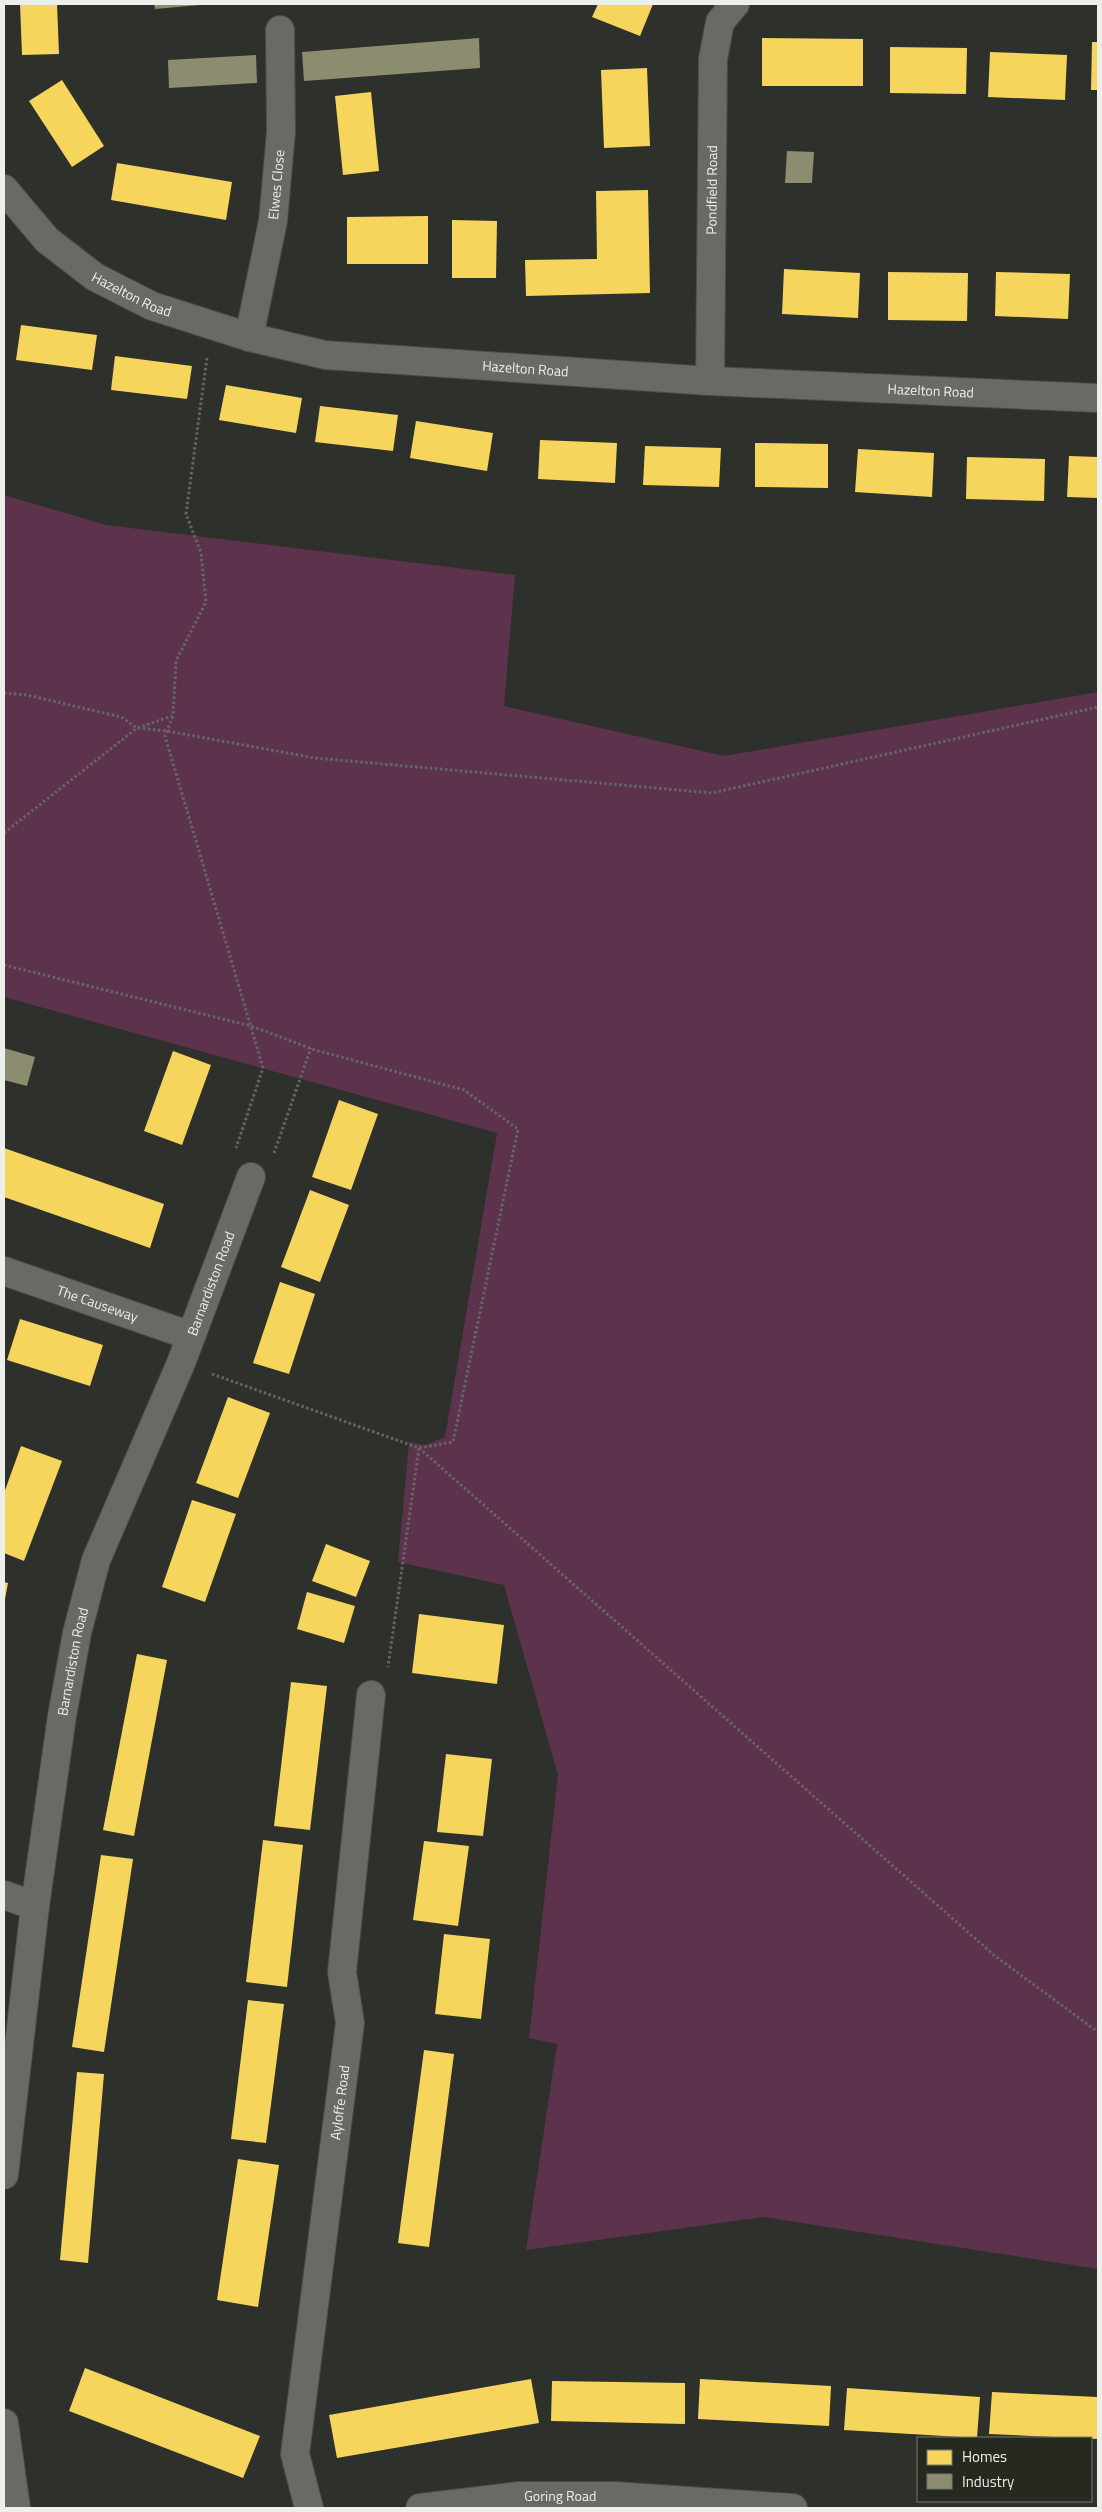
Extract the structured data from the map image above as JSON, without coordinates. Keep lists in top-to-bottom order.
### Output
{
  "streets": {
    "street": [
      "Elwes Close",
      "Pondfield Road",
      "Hazelton Road",
      "Barnardiston Road",
      "The Causeway",
      "Ayloffe Road",
      "Goring Road"
    ]
  },
  "crossings": [
    ["Elwes Close", "Hazelton Road"],
    ["Pondfield Road", "Hazelton Road"],
    ["Barnardiston Road", "The Causeway"]
  ],
  "legend": ["Homes", "Industry"]
}
